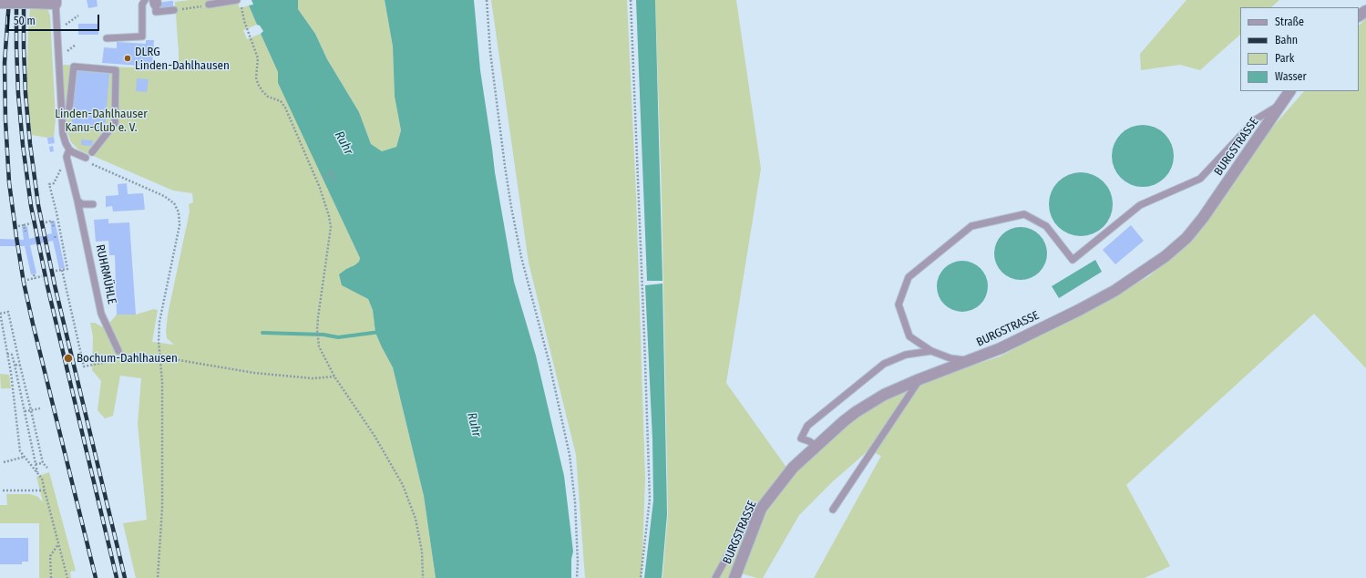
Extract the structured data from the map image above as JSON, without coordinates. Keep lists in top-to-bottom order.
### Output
{
  "streets": {
    "street": ["BURGSTRASSE"],
    "lane": ["RUHRMÜHLE"]
  },
  "water": ["Ruhr"],
  "parks": ["Linden-Dahlhauser Kanu-Club e. V."],
  "places": ["DLRG Linden-Dahlhausen", "Bochum-Dahlhausen"],
  "legend": [
    "Straße",
    "Bahn",
    "Park",
    "Wasser"
  ],
  "scale_bar": "50 m"
}
